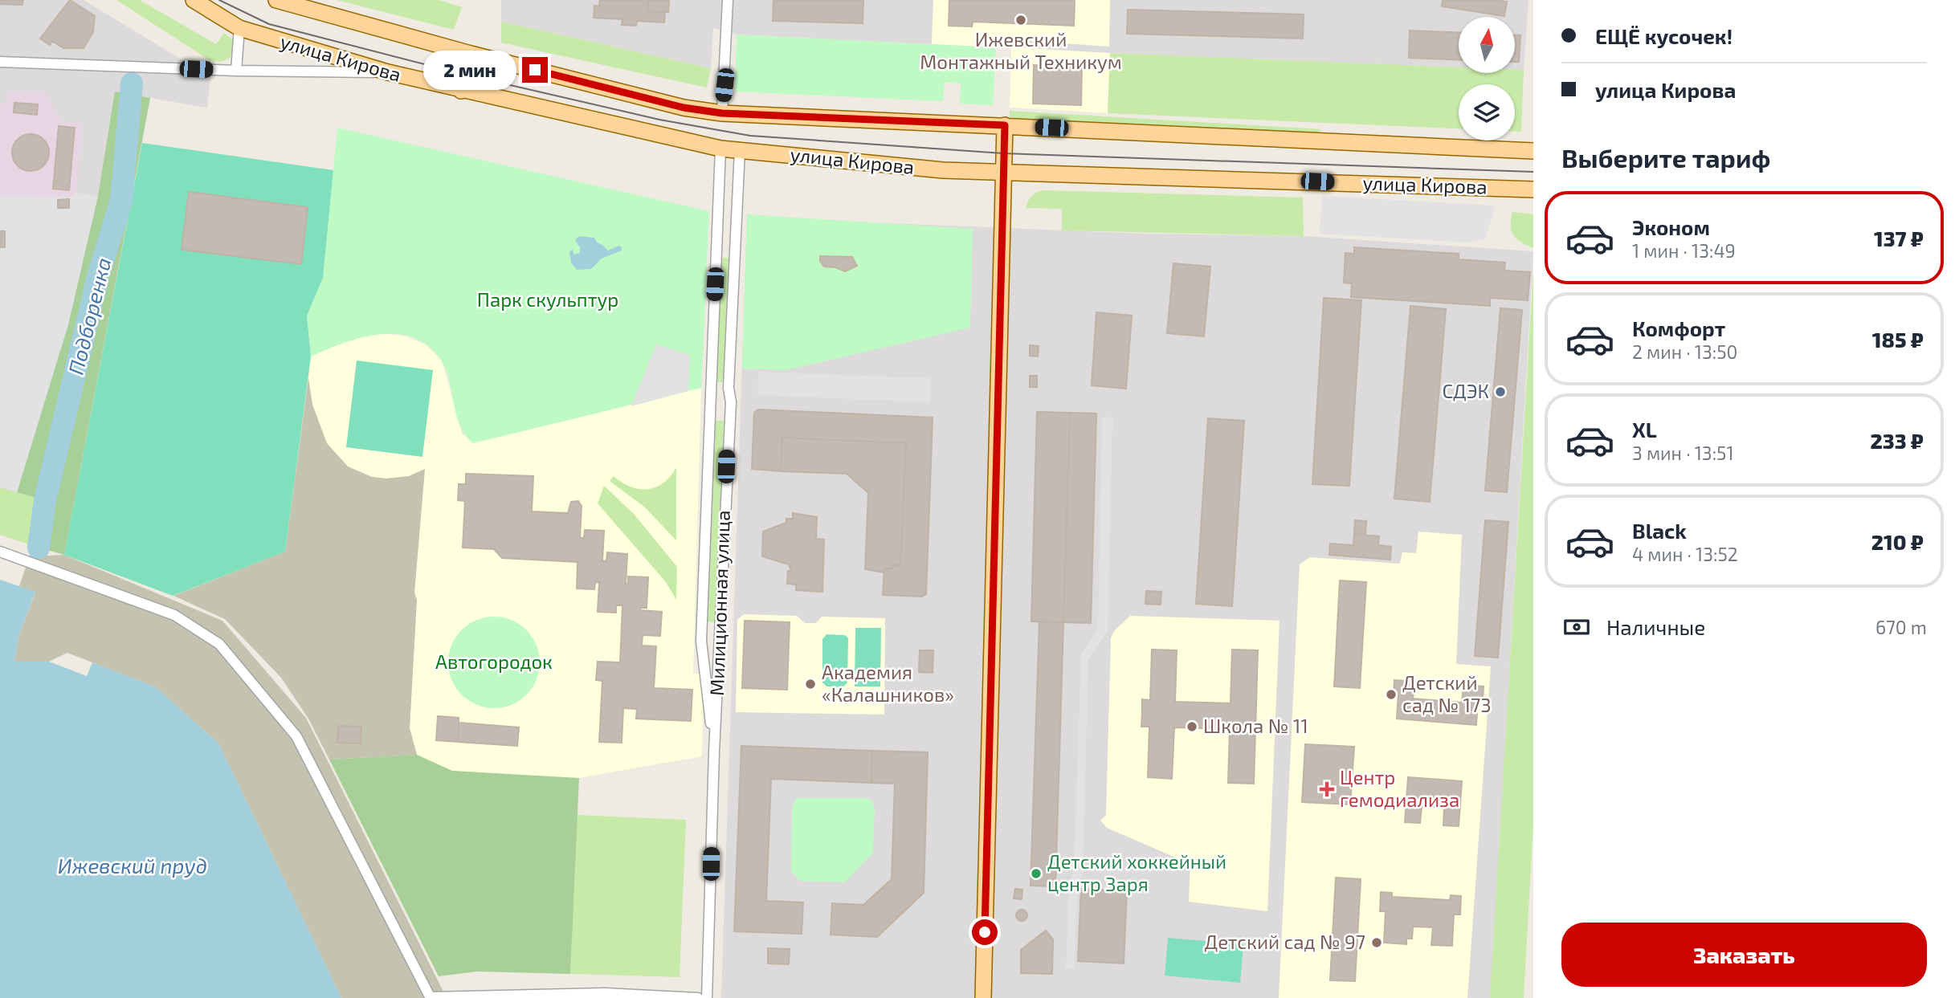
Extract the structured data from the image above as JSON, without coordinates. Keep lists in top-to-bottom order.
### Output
{
  "streets": {
    "main road": ["улица Кирова"],
    "street": ["Милиционная улица"]
  },
  "crossings": [
    ["улица Кирова", "Милиционная улица"]
  ],
  "water": ["Подборенка", "Ижевский пруд"],
  "parks": ["Парк скульптур", "Автогородок"],
  "places": {
    "other": [
      "Ижевский Монтажный Техникум",
      "СДЭК",
      "Академия «Калашников»",
      "Детский сад № 173",
      "Школа № 11",
      "Детский хоккейный центр Заря",
      "Детский сад № 97"
    ],
    "health": ["Центр гемодиализа"]
  },
  "north": "top",
  "page": {
    "banner": ["ЕЩЁ кусочек!", "улица Кирова"],
    "bubble": "2 мин",
    "heading": "Выберите тариф",
    "list": [
      {
        "name": "Эконом",
        "note": "1 мин · 13:49",
        "value": "137 ₽"
      },
      {
        "name": "Комфорт",
        "note": "2 мин · 13:50",
        "value": "185 ₽"
      },
      {
        "name": "XL",
        "note": "3 мин · 13:51",
        "value": "233 ₽"
      },
      {
        "name": "Black",
        "note": "4 мин · 13:52",
        "value": "210 ₽"
      }
    ],
    "pay": ["Наличные", "670 m"],
    "buttons": "Заказать"
  }
}
